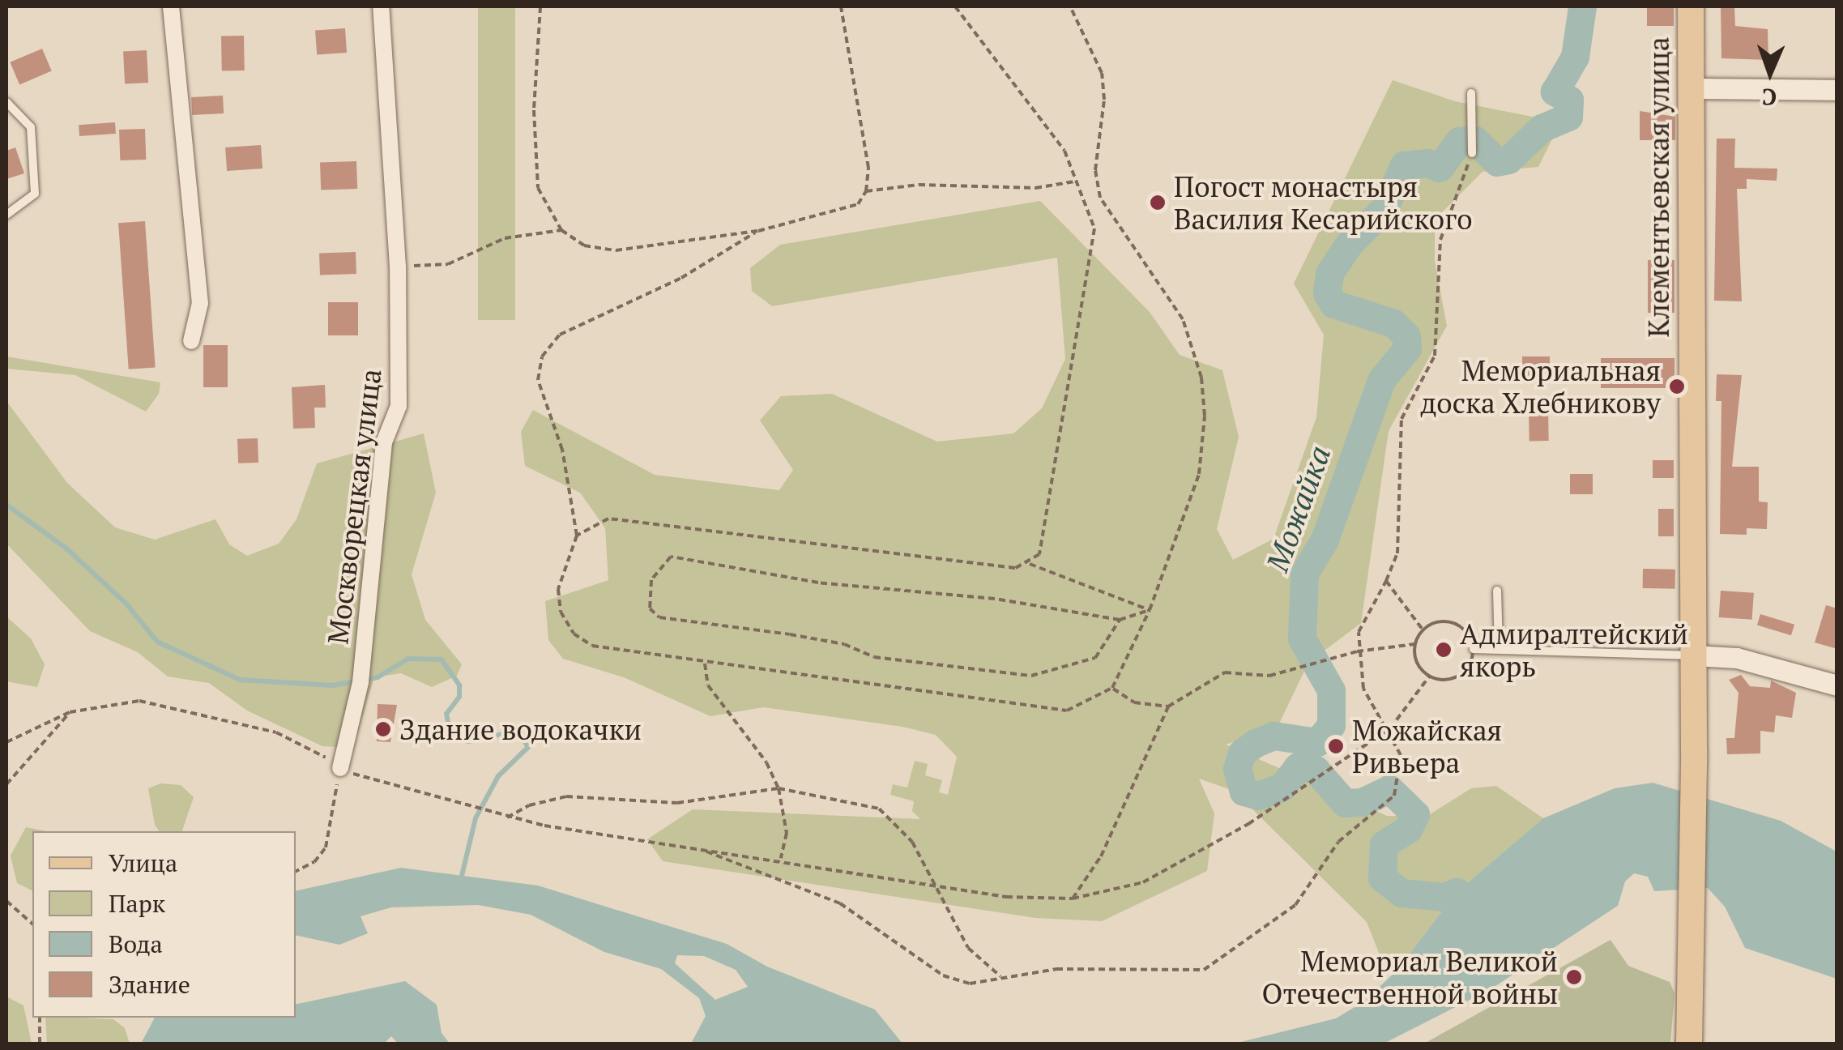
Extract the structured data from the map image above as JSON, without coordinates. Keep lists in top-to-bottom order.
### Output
{
  "streets": {
    "main road": ["Клементьевская улица"],
    "street": ["Москворецкая улица"]
  },
  "water": ["Можайка"],
  "places": [
    "Погост монастыря Василия Кесарийского",
    "Мемориальная доска Хлебникову",
    "Адмиралтейский якорь",
    "Здание водокачки",
    "Можайская Ривьера",
    "Мемориал Великой Отечественной войны"
  ],
  "legend": [
    "Улица",
    "Парк",
    "Вода",
    "Здание"
  ],
  "north": "bottom"
}
